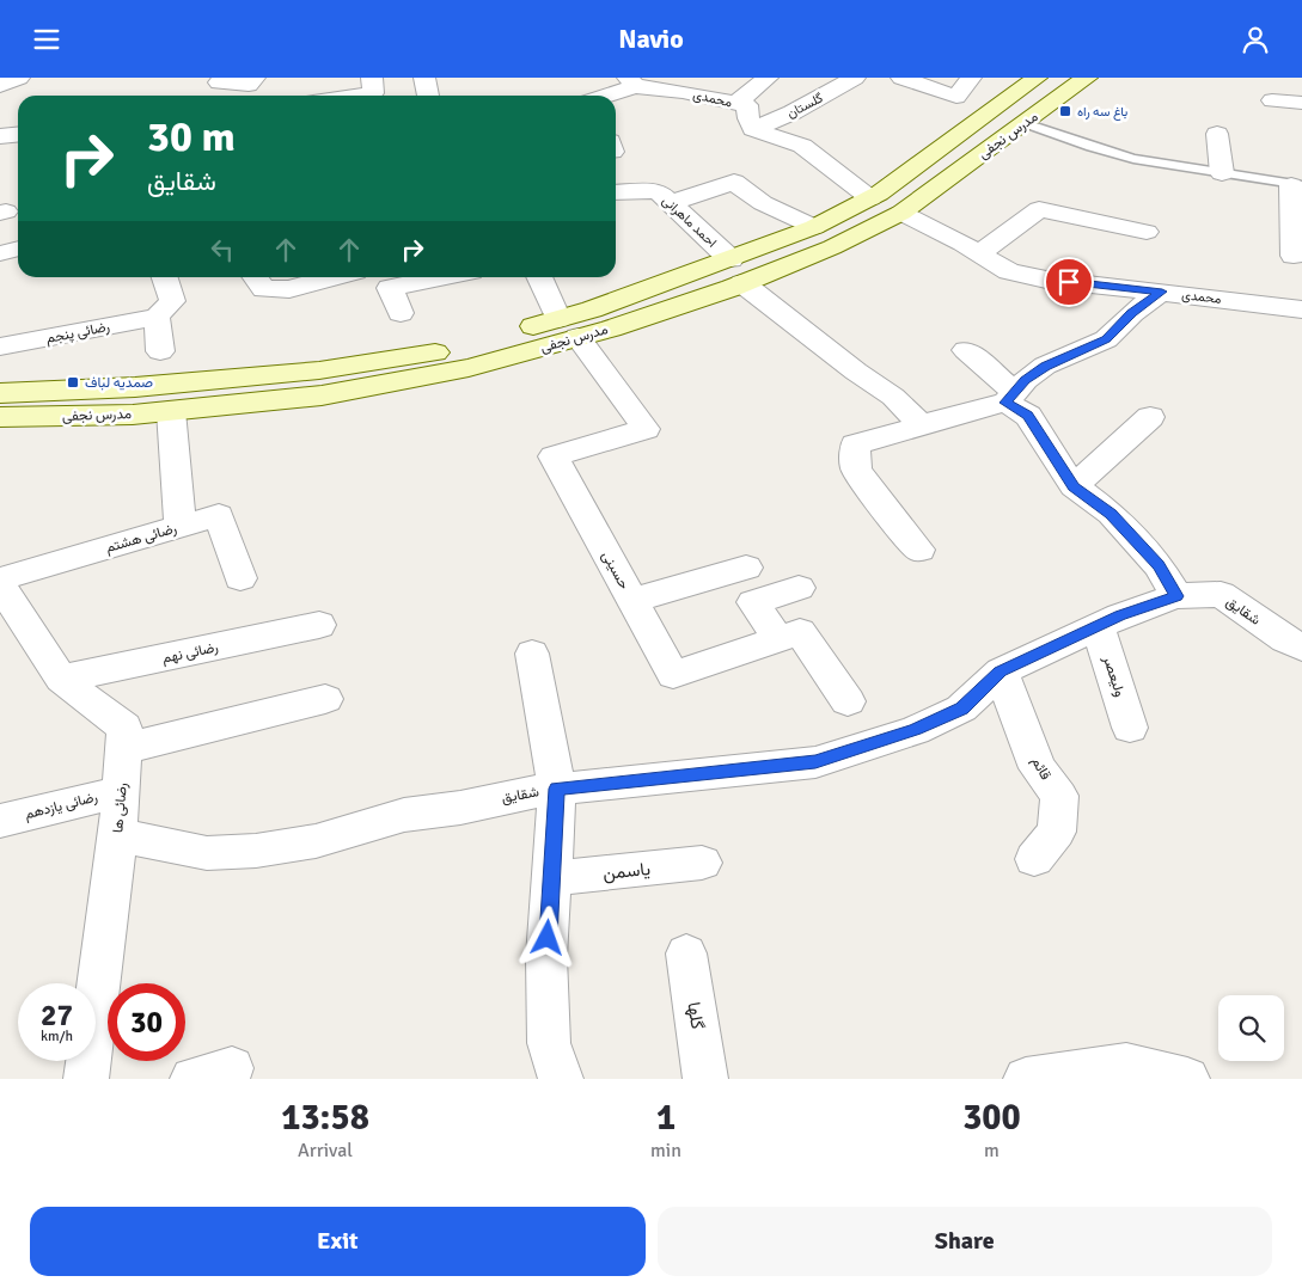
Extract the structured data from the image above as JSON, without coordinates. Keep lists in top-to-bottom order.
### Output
{
  "streets": {
    "main road": ["مدرس نجفی"],
    "street": [
      "محمدی",
      "گلستان",
      "احمد ماهرانی",
      "رضائی پنجم",
      "رضائی هشتم",
      "حسینی",
      "شقایق",
      "رضائی نهم",
      "ولیعصر",
      "قائم",
      "رضائی یازدهم",
      "رضائی ها",
      "یاسمن",
      "گلها"
    ]
  },
  "crossings": [
    ["محمدی", "گلستان"],
    ["محمدی", "مدرس نجفی"],
    ["مدرس نجفی", "احمد ماهرانی"],
    ["مدرس نجفی", "حسینی"],
    ["رضائی هشتم", "رضائی ها"],
    ["شقایق", "ولیعصر"],
    ["شقایق", "قائم"],
    ["شقایق", "رضائی ها"],
    ["رضائی نهم", "رضائی ها"],
    ["رضائی یازدهم", "رضائی ها"]
  ],
  "places": {
    "transit": ["باغ سه راه", "صمدیه لباف"]
  },
  "page": {
    "header": "Navio",
    "turn": ["30 m", "شقایق"],
    "speed": "27 km/h",
    "limit": "30",
    "eta": [
      "13:58",
      "Arrival",
      "1",
      "min",
      "300",
      "m"
    ],
    "buttons": ["Exit", "Share"]
  }
}
